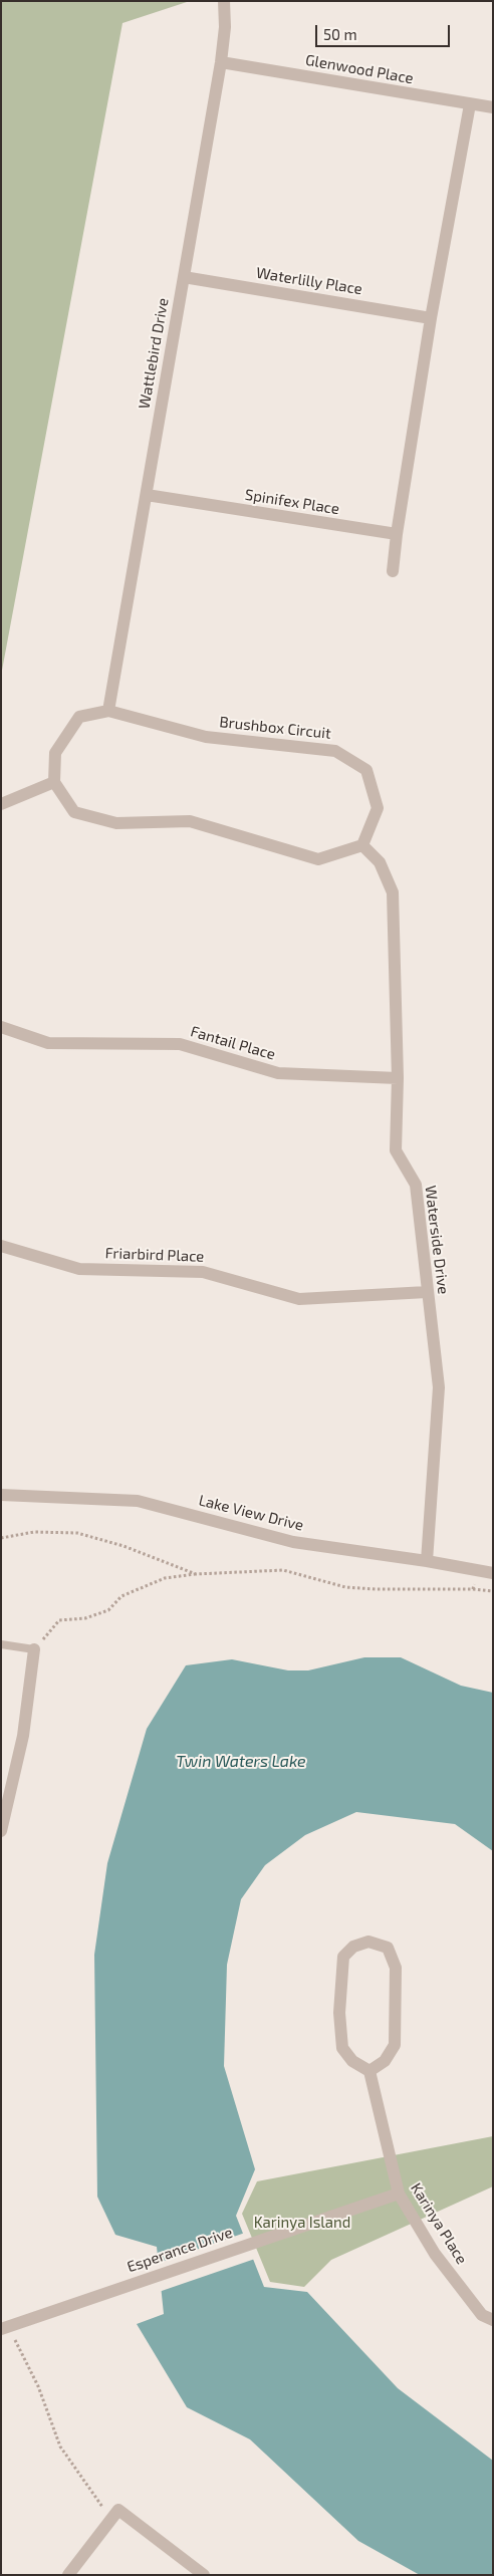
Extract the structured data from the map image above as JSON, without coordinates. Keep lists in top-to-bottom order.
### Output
{
  "streets": {
    "street": [
      "Glenwood Place",
      "Waterlilly Place",
      "Wattlebird Drive",
      "Spinifex Place",
      "Brushbox Circuit",
      "Fantail Place",
      "Waterside Drive",
      "Friarbird Place",
      "Lake View Drive",
      "Karinya Place",
      "Esperance Drive"
    ]
  },
  "crossings": [
    ["Glenwood Place", "Wattlebird Drive"],
    ["Waterlilly Place", "Wattlebird Drive"],
    ["Wattlebird Drive", "Spinifex Place"],
    ["Wattlebird Drive", "Brushbox Circuit"],
    ["Brushbox Circuit", "Waterside Drive"],
    ["Fantail Place", "Waterside Drive"],
    ["Waterside Drive", "Friarbird Place"],
    ["Waterside Drive", "Lake View Drive"],
    ["Karinya Place", "Esperance Drive"]
  ],
  "water": ["Twin Waters Lake"],
  "parks": ["Karinya Island"],
  "scale_bar": "50 m"
}
